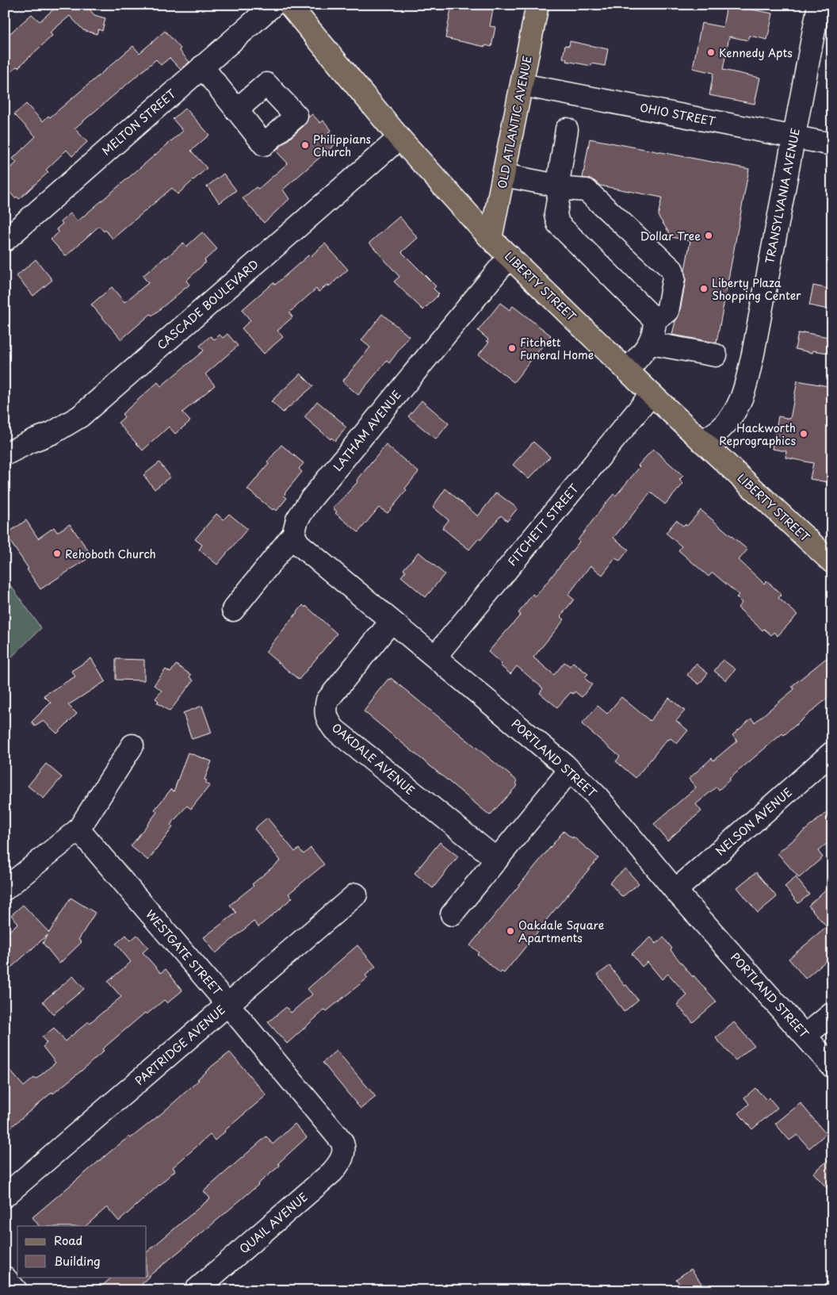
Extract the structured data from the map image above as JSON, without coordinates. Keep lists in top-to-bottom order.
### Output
{
  "streets": {
    "main road": ["OLD ATLANTIC AVENUE", "LIBERTY STREET"],
    "street": [
      "OHIO STREET",
      "MELTON STREET",
      "TRANSYLVANIA AVENUE",
      "CASCADE BOULEVARD",
      "LATHAM AVENUE",
      "FITCHETT STREET",
      "PORTLAND STREET",
      "OAKDALE AVENUE",
      "NELSON AVENUE",
      "WESTGATE STREET",
      "PARTRIDGE AVENUE",
      "QUAIL AVENUE"
    ]
  },
  "crossings": [
    ["OHIO STREET", "OLD ATLANTIC AVENUE"],
    ["OHIO STREET", "TRANSYLVANIA AVENUE"],
    ["OLD ATLANTIC AVENUE", "LIBERTY STREET"],
    ["TRANSYLVANIA AVENUE", "LIBERTY STREET"],
    ["LIBERTY STREET", "CASCADE BOULEVARD"],
    ["LIBERTY STREET", "LATHAM AVENUE"],
    ["LIBERTY STREET", "FITCHETT STREET"],
    ["LATHAM AVENUE", "PORTLAND STREET"],
    ["FITCHETT STREET", "PORTLAND STREET"],
    ["PORTLAND STREET", "OAKDALE AVENUE"],
    ["PORTLAND STREET", "NELSON AVENUE"],
    ["WESTGATE STREET", "PARTRIDGE AVENUE"],
    ["WESTGATE STREET", "QUAIL AVENUE"]
  ],
  "places": [
    "Kennedy Apts",
    "Philippians Church",
    "Dollar Tree",
    "Liberty Plaza Shopping Center",
    "Fitchett Funeral Home",
    "Hackworth Reprographics",
    "Rehoboth Church",
    "Oakdale Square Apartments"
  ],
  "legend": ["Road", "Building"]
}
